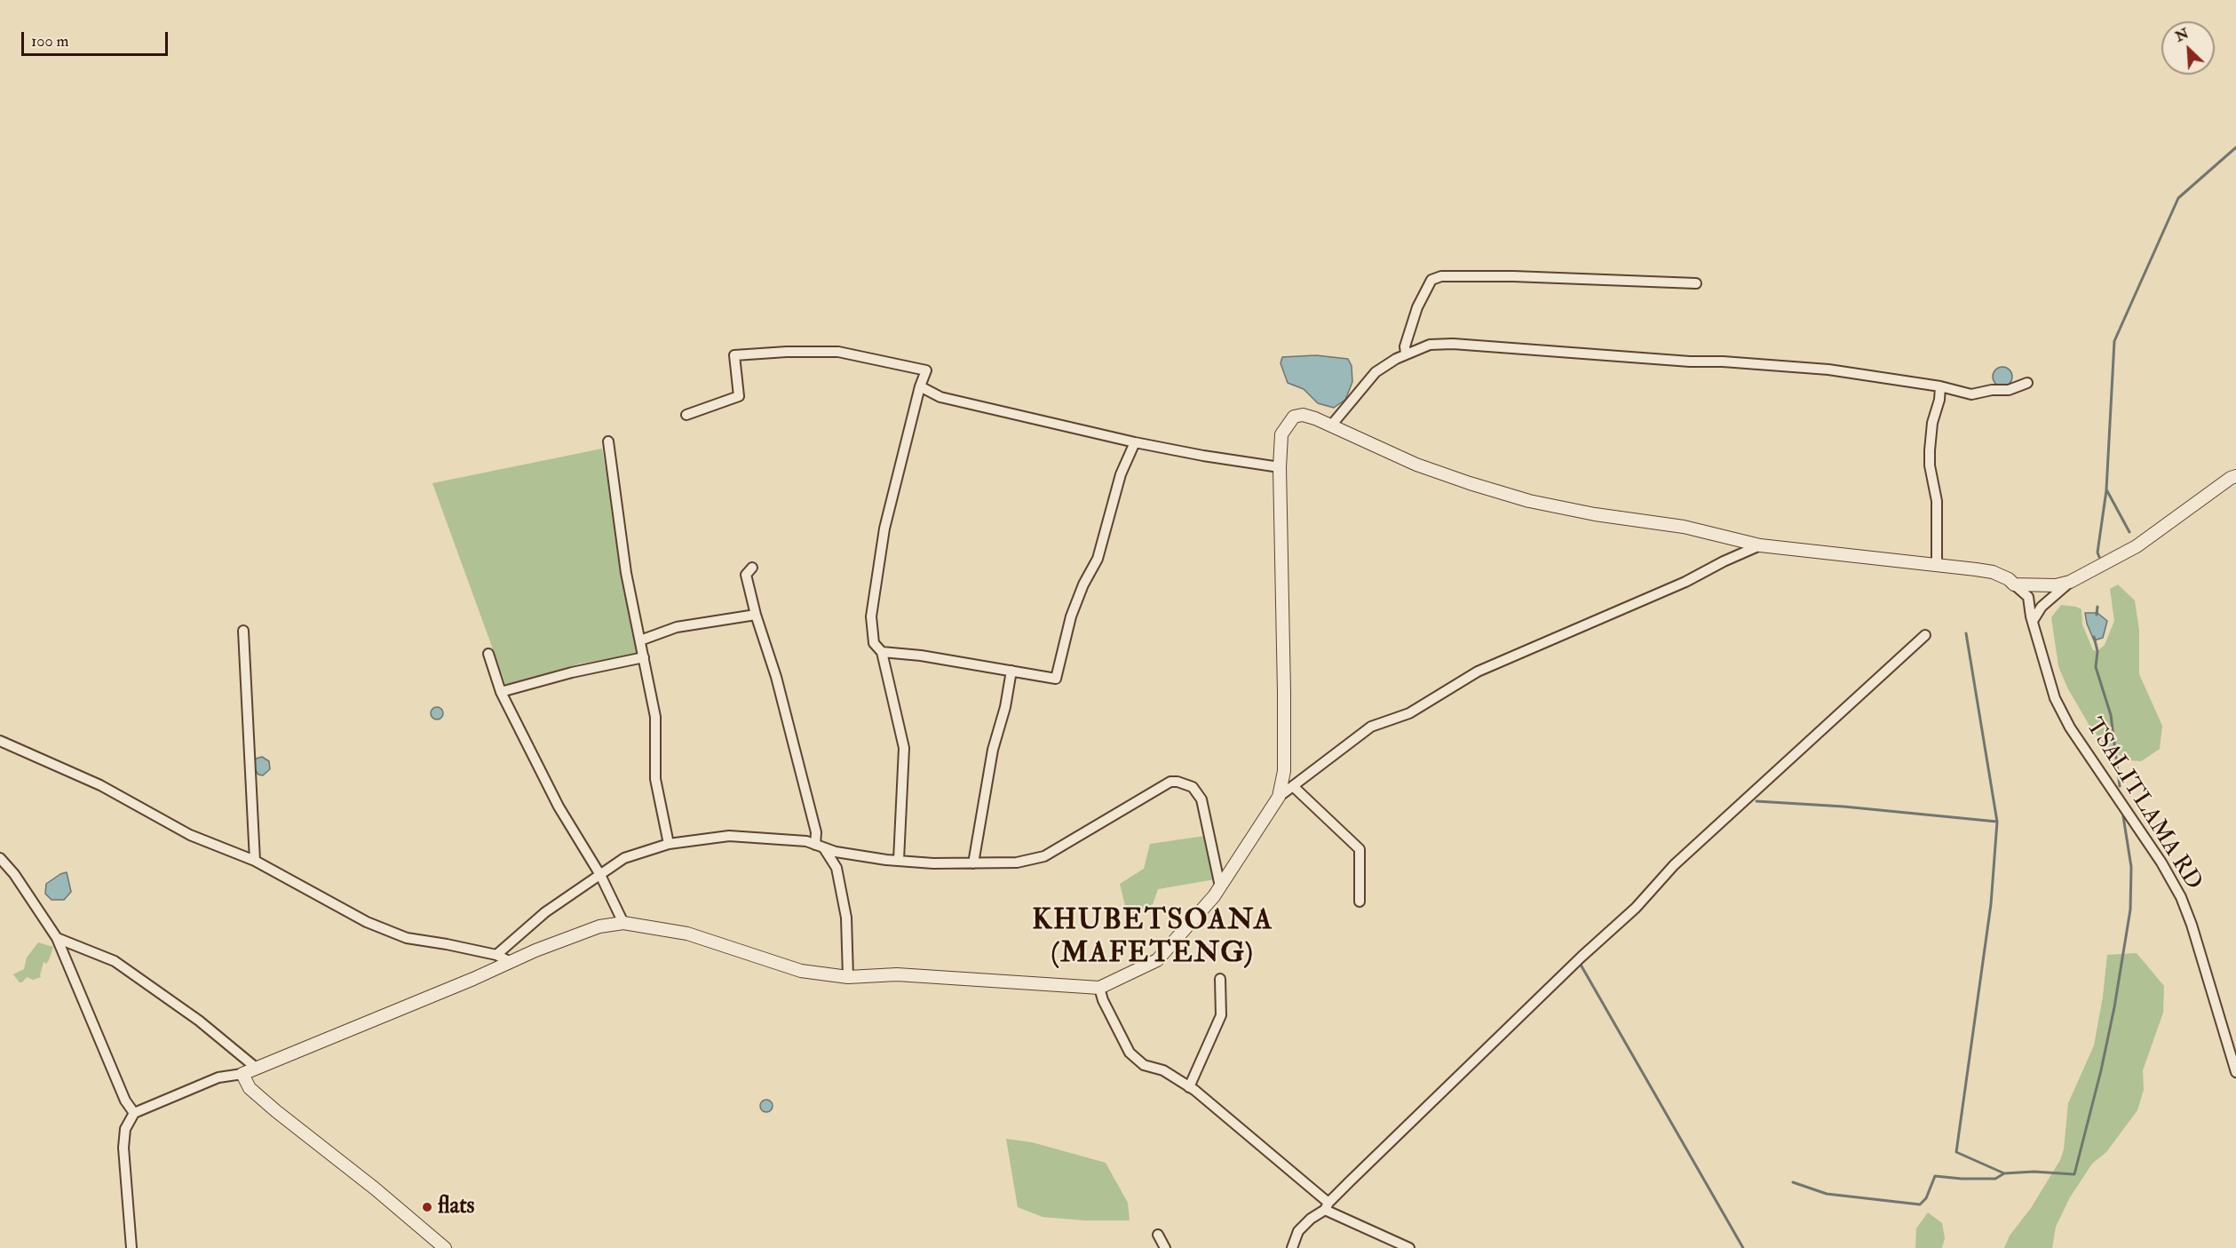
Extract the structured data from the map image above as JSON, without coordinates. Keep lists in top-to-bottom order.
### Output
{
  "streets": {
    "street": ["TSALITLAMA RD"]
  },
  "districts": ["KHUBETSOANA (MAFETENG)"],
  "places": ["flats"],
  "scale_bar": "100 m",
  "north": "top left"
}
